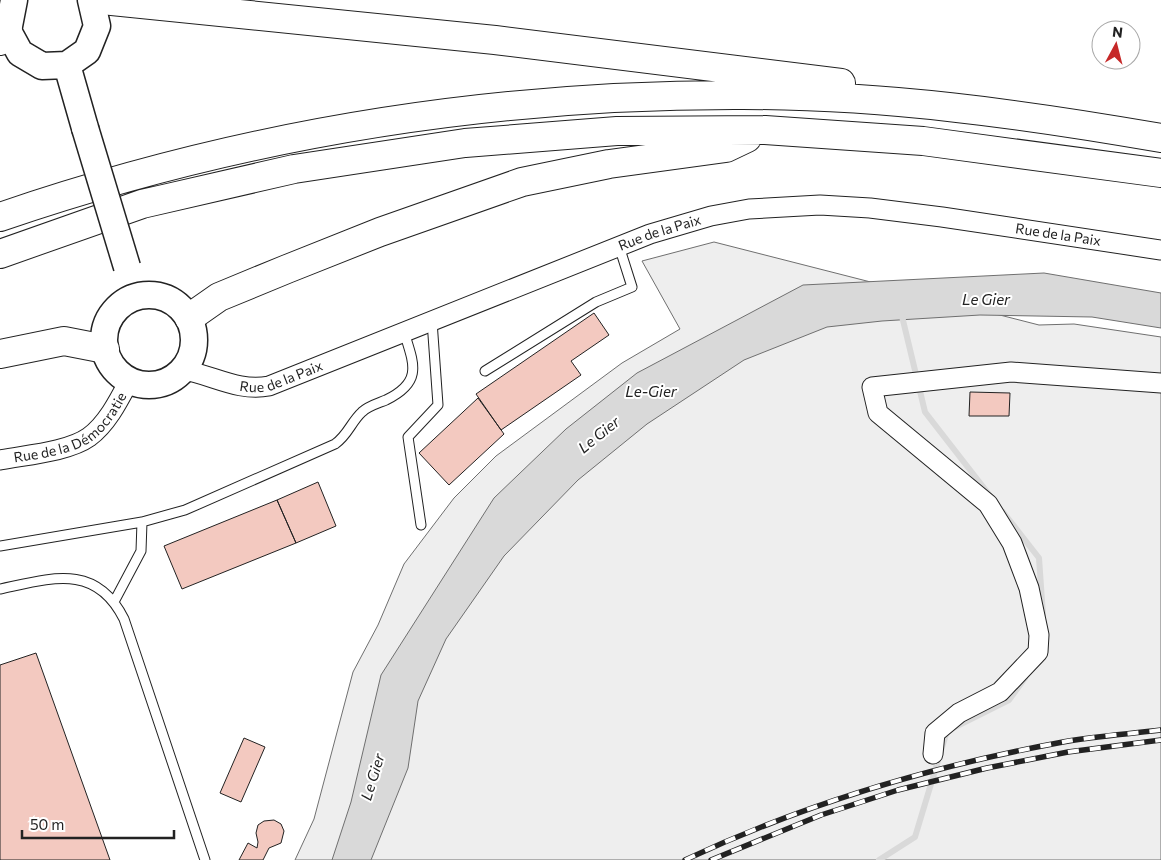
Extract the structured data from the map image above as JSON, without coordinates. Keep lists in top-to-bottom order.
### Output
{
  "streets": {
    "street": ["Rue de la Paix", "Rue de la Démocratie"]
  },
  "crossings": [
    ["Rue de la Paix", "Rue de la Démocratie"]
  ],
  "water": ["Le Gier", "Le-Gier"],
  "scale_bar": "50 m",
  "north": "top"
}
